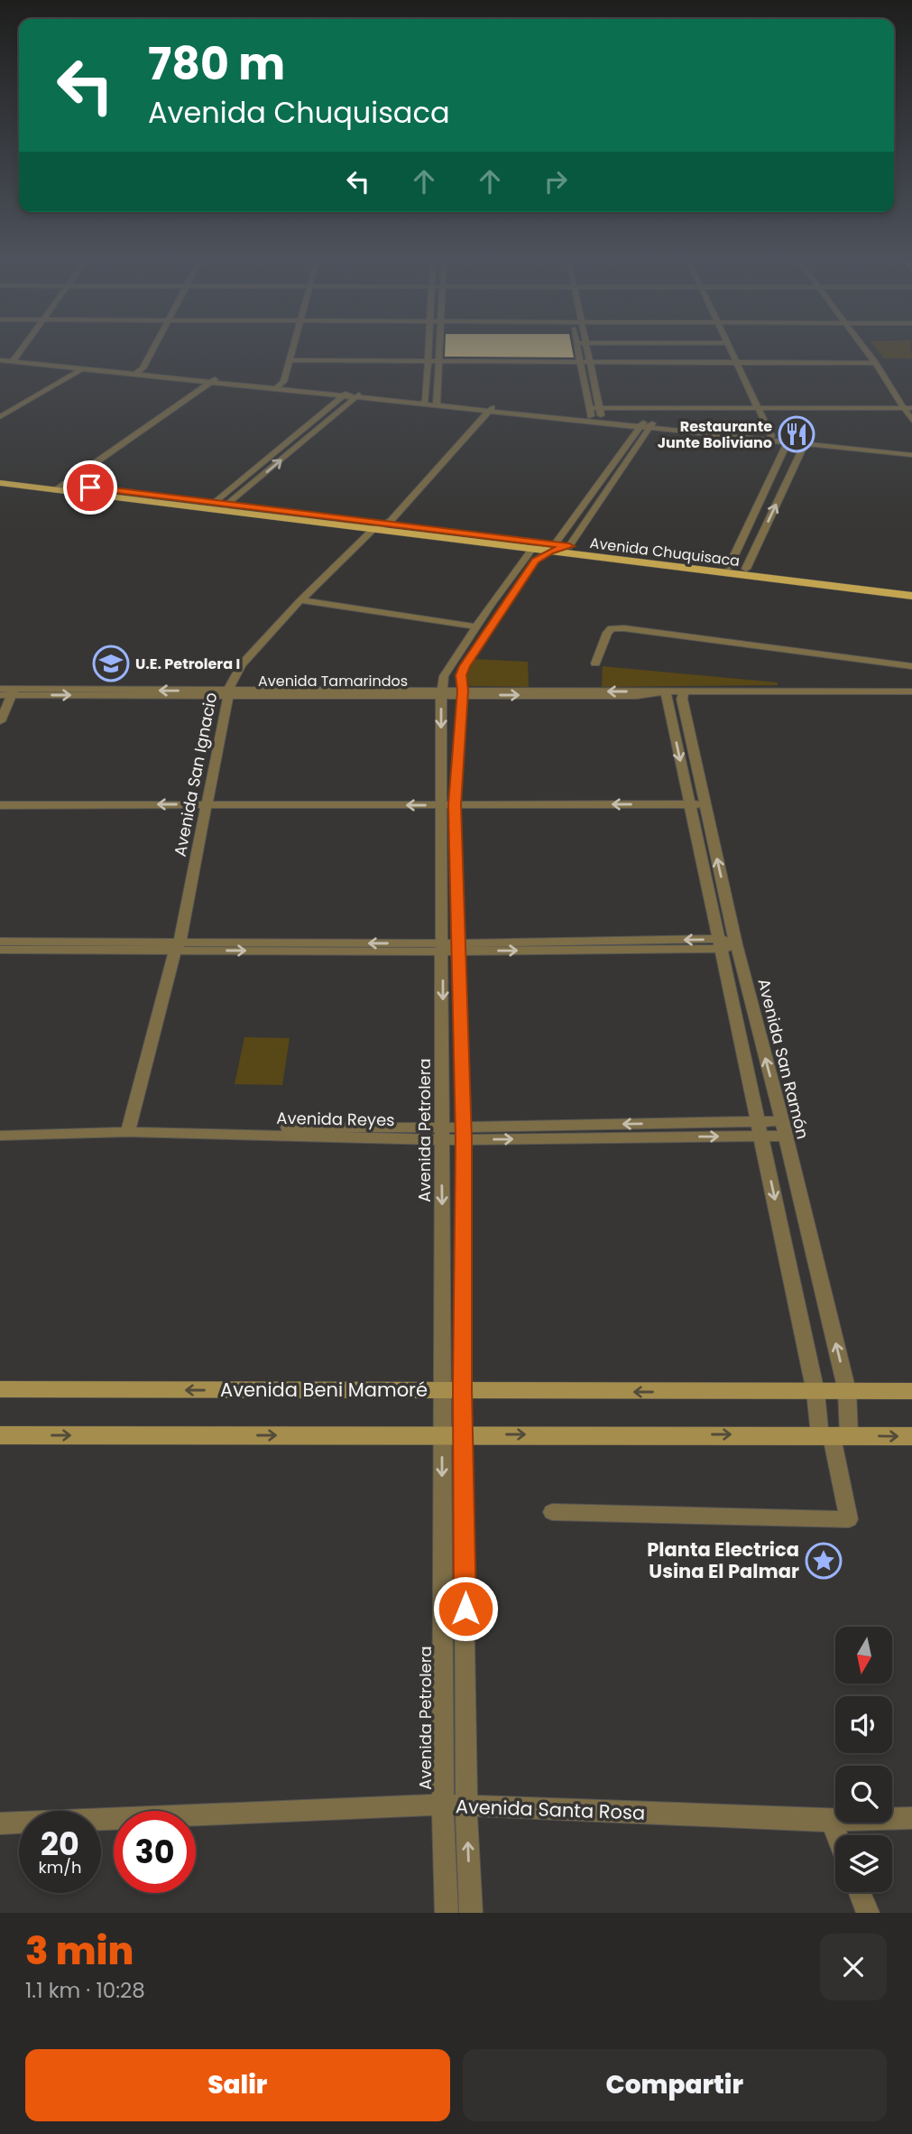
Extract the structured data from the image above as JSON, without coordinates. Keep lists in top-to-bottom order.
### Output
{
  "streets": {
    "main road": ["Avenida Chuquisaca"],
    "street": [
      "Avenida Tamarindos",
      "Avenida San Ignacio",
      "Avenida San Ramón",
      "Avenida Reyes",
      "Avenida Petrolera",
      "Avenida Beni Mamoré",
      "Avenida Santa Rosa"
    ]
  },
  "crossings": [
    ["Avenida Chuquisaca", "Avenida San Ignacio"],
    ["Avenida Chuquisaca", "Avenida Petrolera"],
    ["Avenida Tamarindos", "Avenida San Ignacio"],
    ["Avenida Tamarindos", "Avenida San Ramón"],
    ["Avenida Tamarindos", "Avenida Petrolera"],
    ["Avenida San Ignacio", "Avenida Reyes"],
    ["Avenida San Ramón", "Avenida Reyes"],
    ["Avenida San Ramón", "Avenida Beni Mamoré"],
    ["Avenida Reyes", "Avenida Petrolera"],
    ["Avenida Petrolera", "Avenida Beni Mamoré"],
    ["Avenida Petrolera", "Avenida Santa Rosa"]
  ],
  "places": {
    "restaurant": ["Restaurante Junte Boliviano"],
    "school or university": ["U.E. Petrolera I"],
    "place": ["Planta Electrica Usina El Palmar"]
  },
  "north": "bottom",
  "page": {
    "turn": ["780 m", "Avenida Chuquisaca"],
    "speed": "20 km/h",
    "limit": "30",
    "heading": ["3 min", "1.1 km · 10:28"],
    "buttons": ["Salir", "Compartir"]
  }
}
